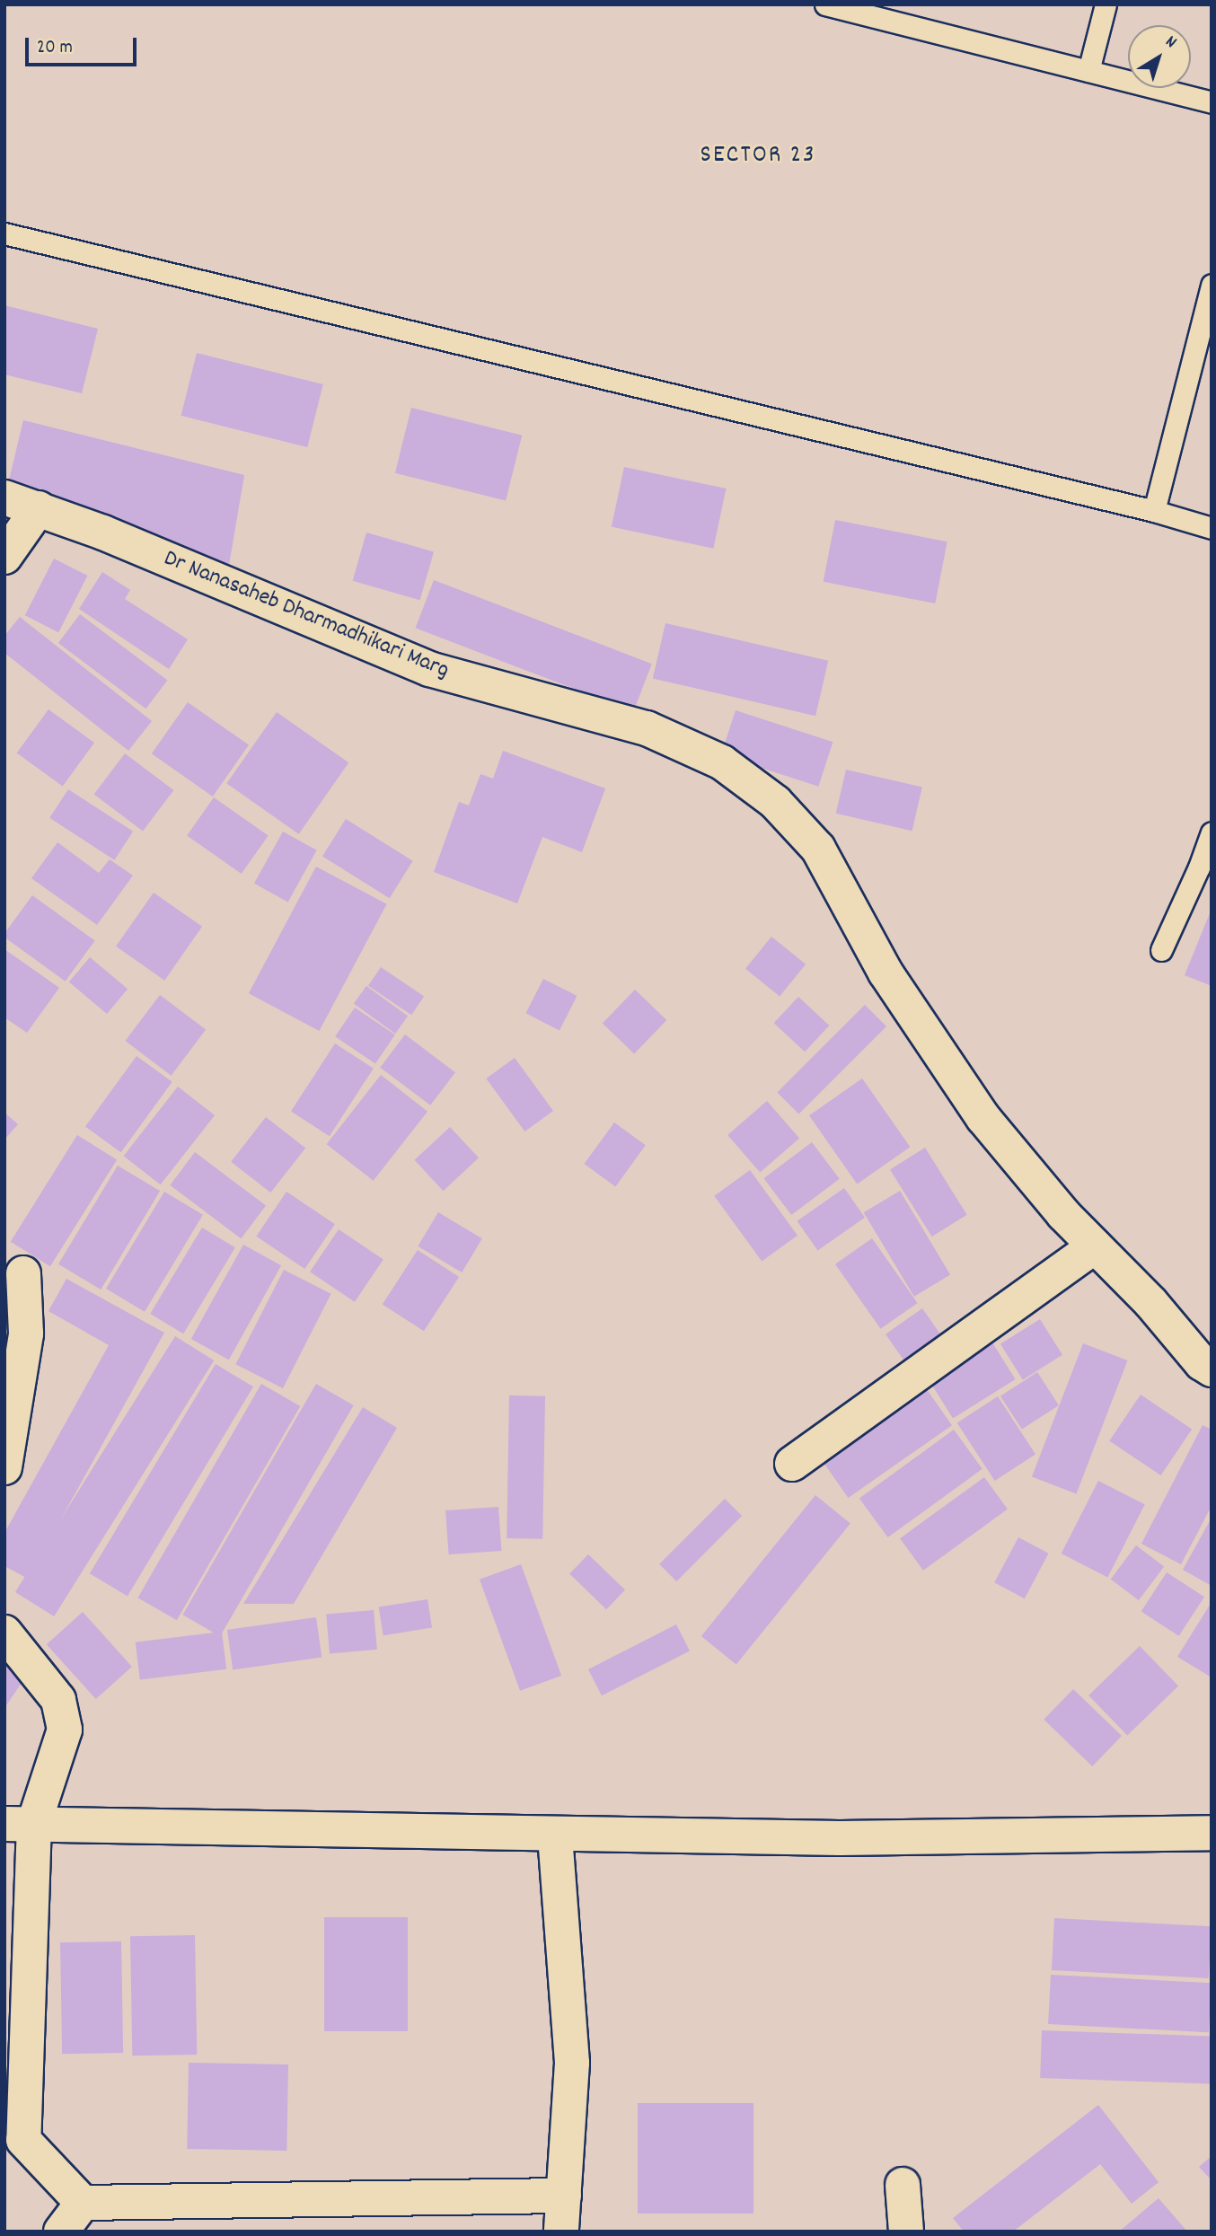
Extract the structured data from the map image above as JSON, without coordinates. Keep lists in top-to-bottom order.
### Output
{
  "streets": {
    "street": ["Dr Nanasaheb Dharmadhikari Marg"]
  },
  "districts": ["SECTOR 23"],
  "scale_bar": "20 m",
  "north": "top right"
}
